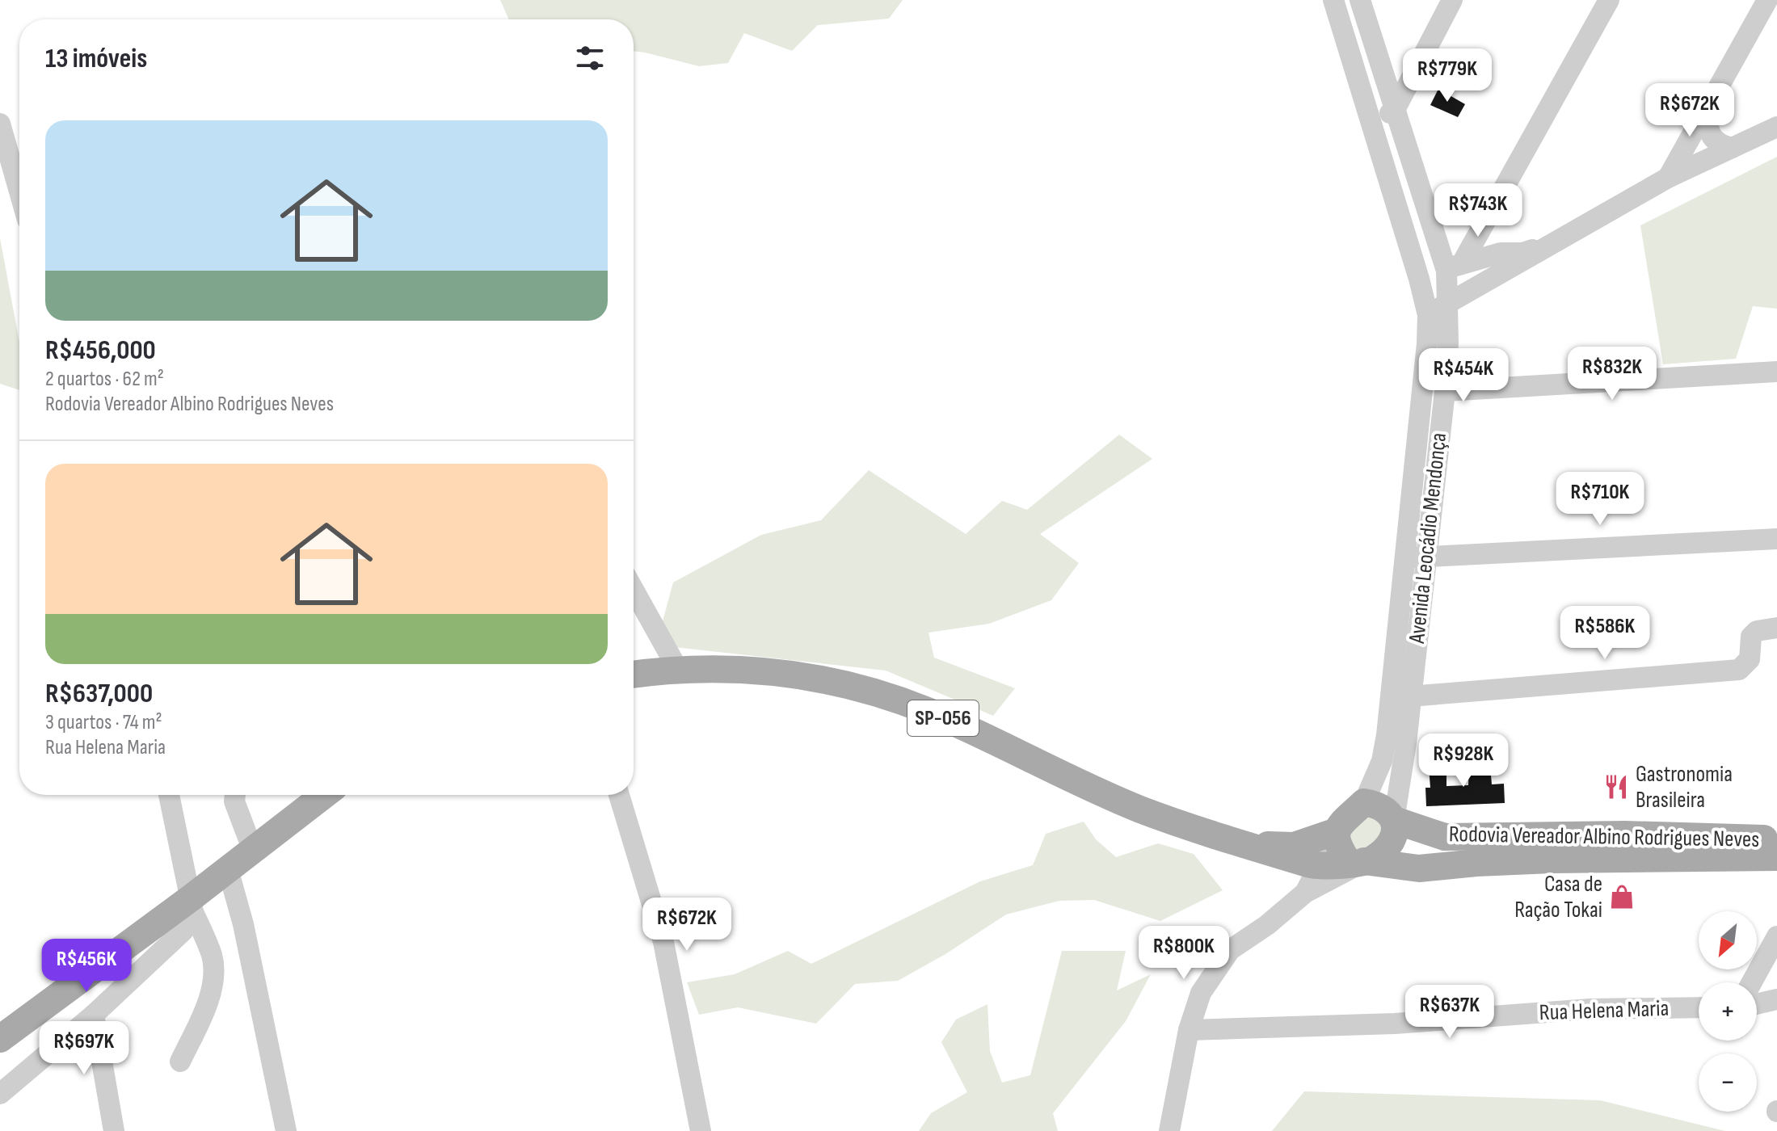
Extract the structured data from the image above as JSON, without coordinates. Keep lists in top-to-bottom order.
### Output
{
  "streets": {
    "main road": ["SP-056", "Rodovia Vereador Albino Rodrigues Neves"],
    "street": ["Avenida Leocádio Mendonça", "Rua Helena Maria"]
  },
  "crossings": [
    ["Avenida Leocádio Mendonça", "Rodovia Vereador Albino Rodrigues Neves"]
  ],
  "places": {
    "restaurant": ["Gastronomia Brasileira"],
    "shop": ["Casa de Ração Tokai"]
  },
  "north": "bottom left",
  "page": {
    "heading": "13 imóveis",
    "price": [
      "R$779K",
      "R$672K",
      "R$743K",
      "R$832K",
      "R$454K",
      "R$710K",
      "R$586K",
      "R$928K",
      "R$672K",
      "R$800K",
      "R$456K",
      "R$637K",
      "R$697K"
    ],
    "list": [
      {
        "name": "R$456,000",
        "note": "2 quartos · 62 m² · Rodovia Vereador Albino Rodrigues Neves"
      },
      {
        "name": "R$637,000",
        "note": "3 quartos · 74 m² · Rua Helena Maria"
      }
    ],
    "map_buttons": ["+", "−"]
  }
}
